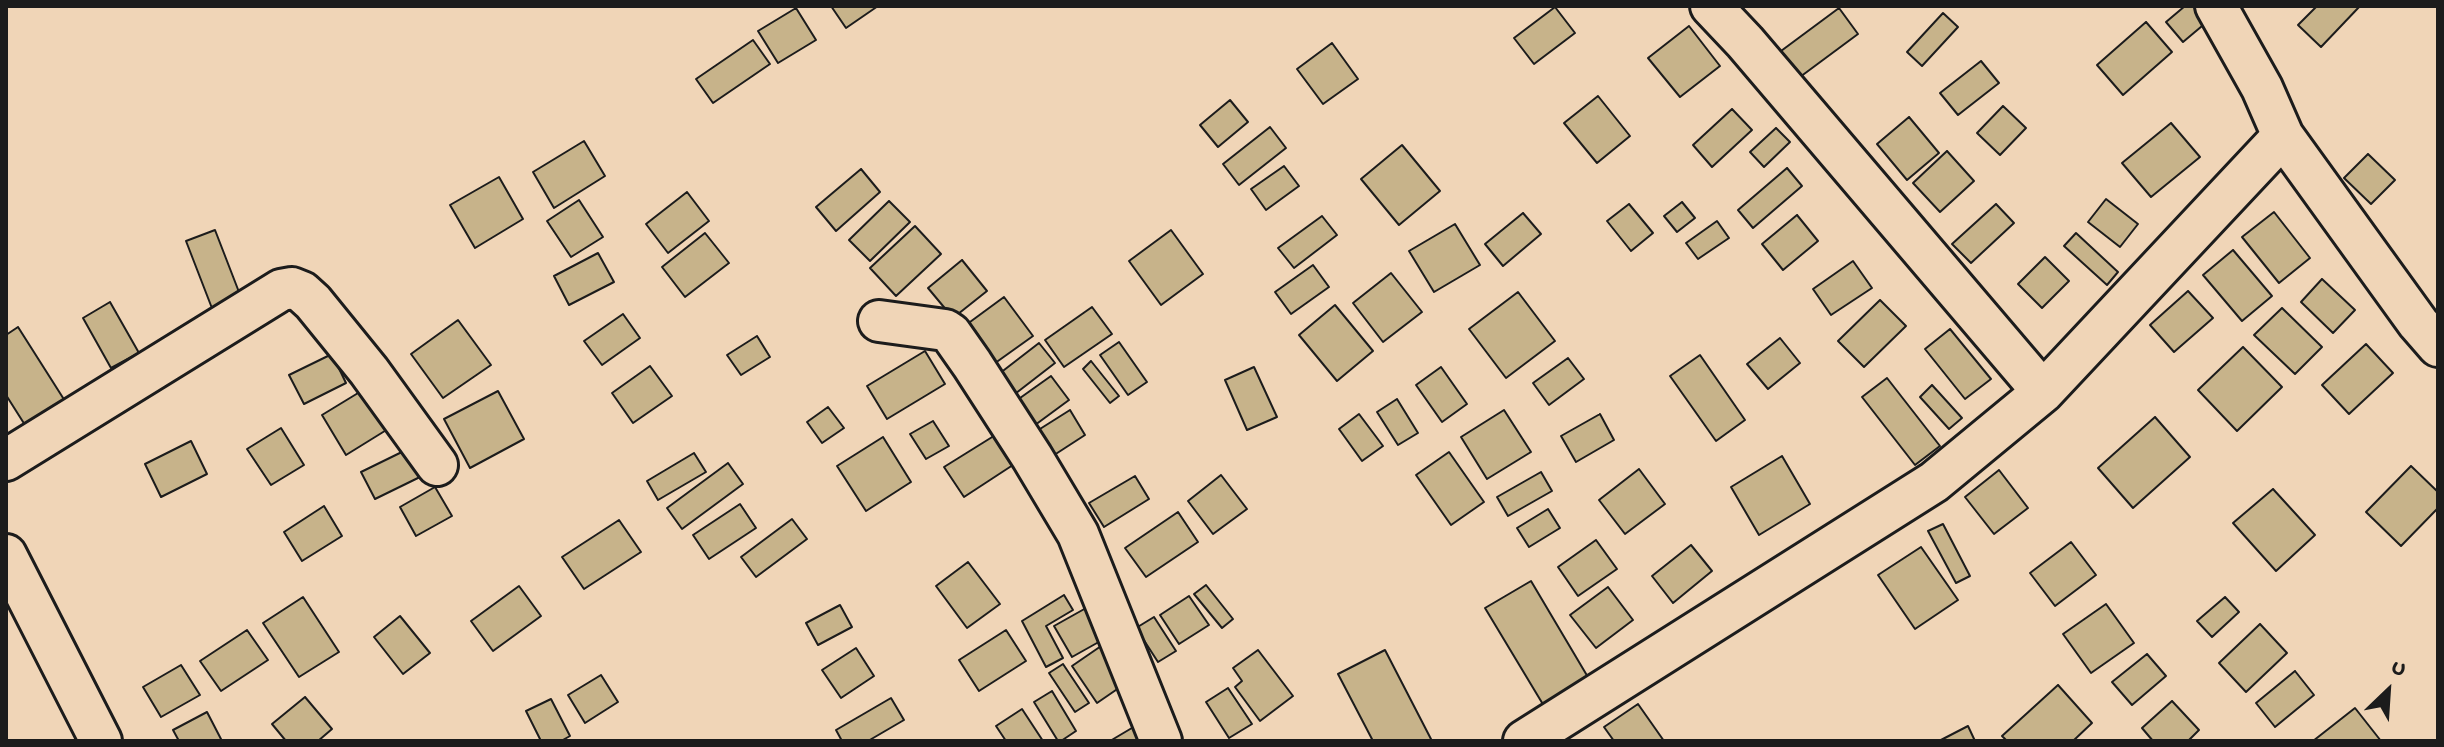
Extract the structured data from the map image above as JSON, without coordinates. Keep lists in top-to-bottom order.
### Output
{
  "north": "top right"
}
